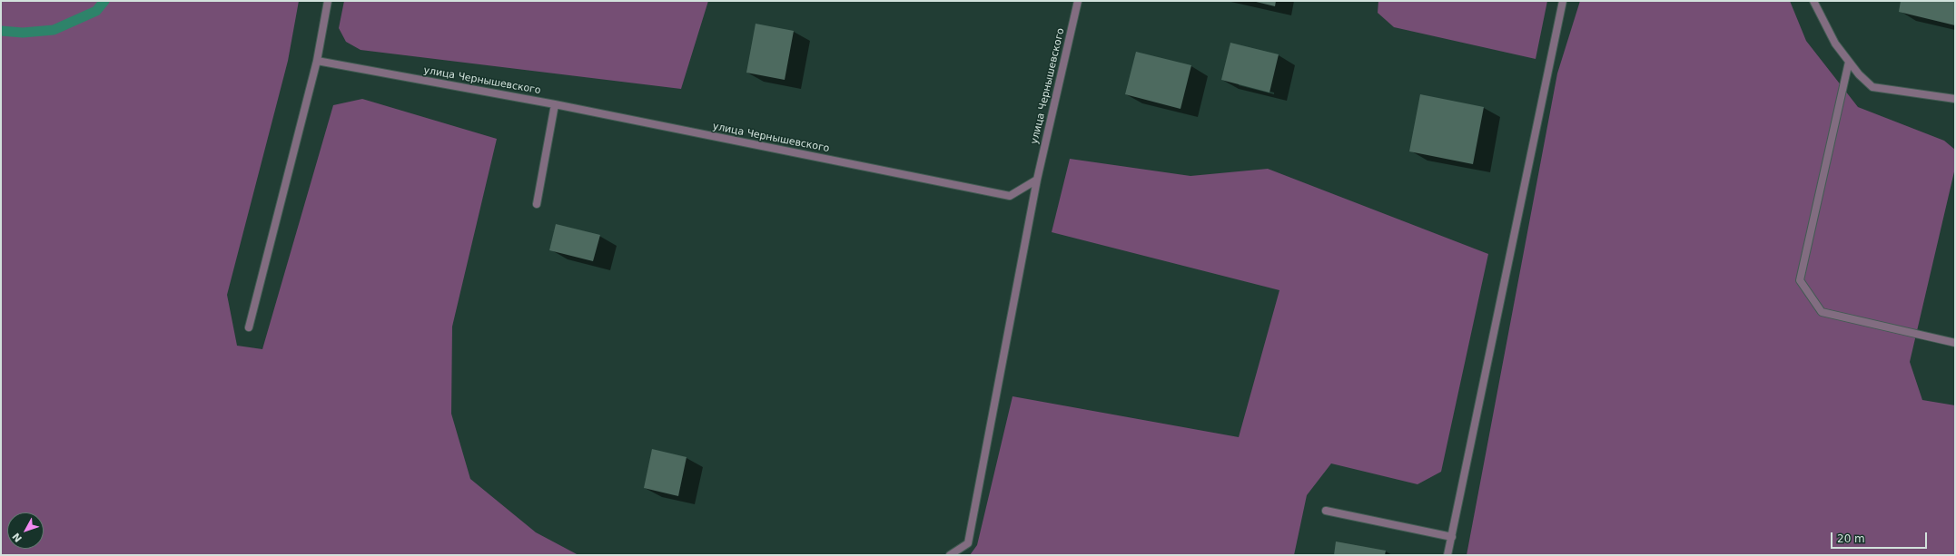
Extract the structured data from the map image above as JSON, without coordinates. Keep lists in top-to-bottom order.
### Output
{
  "streets": {
    "lane": ["улица Чернышевского"]
  },
  "scale_bar": "20 m",
  "north": "bottom left"
}
